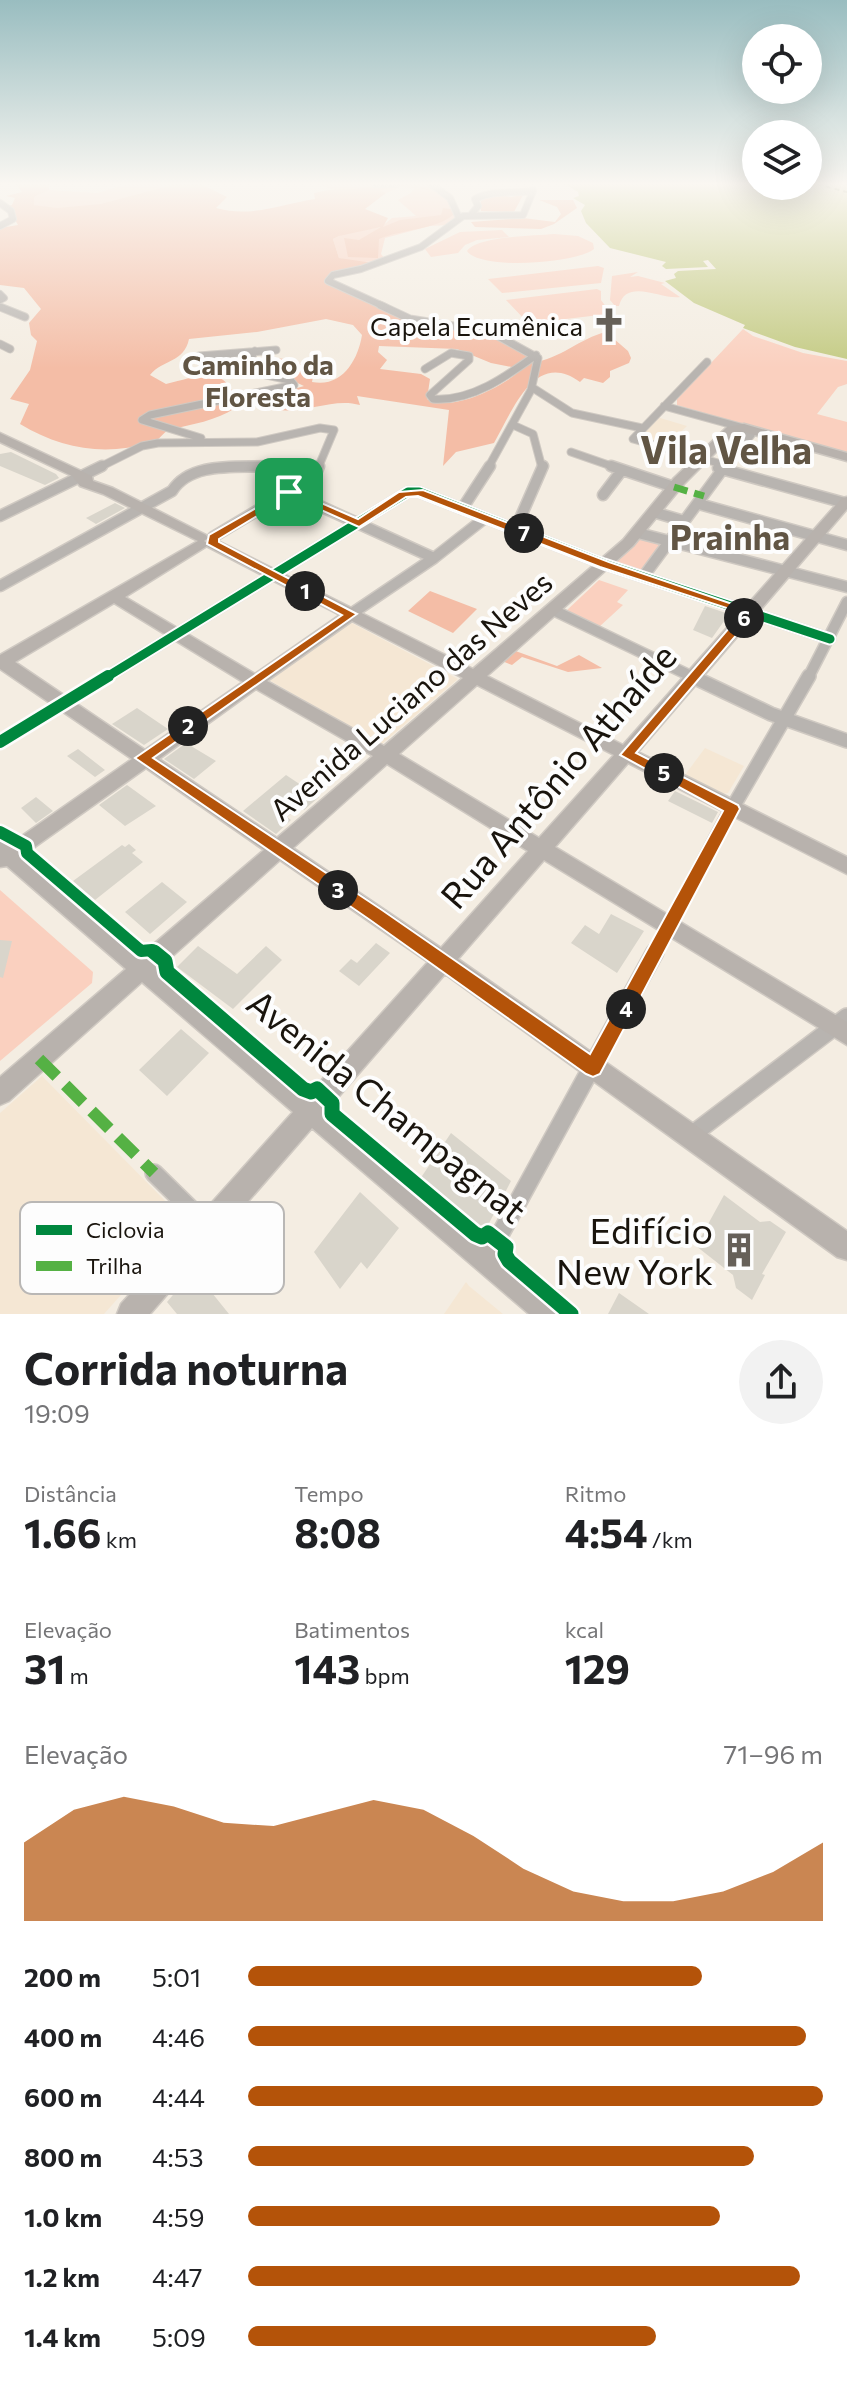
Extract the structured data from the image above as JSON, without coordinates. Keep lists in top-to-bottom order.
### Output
{
  "streets": {
    "main road": ["Avenida Luciano das Neves", "Rua Antônio Athaíde", "Avenida Champagnat"]
  },
  "crossings": [
    ["Avenida Luciano das Neves", "Avenida Champagnat"],
    ["Rua Antônio Athaíde", "Avenida Champagnat"]
  ],
  "districts": ["Caminho da Floresta", "Vila Velha", "Prainha"],
  "places": {
    "church": ["Capela Ecumênica"],
    "building": ["Edifício New York"]
  },
  "legend": ["Ciclovia", "Trilha"],
  "page": {
    "pins": [
      "7",
      "1",
      "6",
      "2",
      "5",
      "3",
      "4"
    ],
    "heading": ["Corrida noturna", "19:09"],
    "stats": [
      ["Distância", "1.66 km"],
      ["Tempo", "8:08"],
      ["Ritmo", "4:54 /km"],
      ["Elevação", "31 m"],
      ["Batimentos", "143 bpm"],
      ["kcal", "129"]
    ],
    "chart": ["Elevação", "71–96 m"],
    "list": [
      {
        "name": "200 m",
        "note": "5:01"
      },
      {
        "name": "400 m",
        "note": "4:46"
      },
      {
        "name": "600 m",
        "note": "4:44"
      },
      {
        "name": "800 m",
        "note": "4:53"
      },
      {
        "name": "1.0 km",
        "note": "4:59"
      },
      {
        "name": "1.2 km",
        "note": "4:47"
      },
      {
        "name": "1.4 km",
        "note": "5:09"
      }
    ]
  }
}
